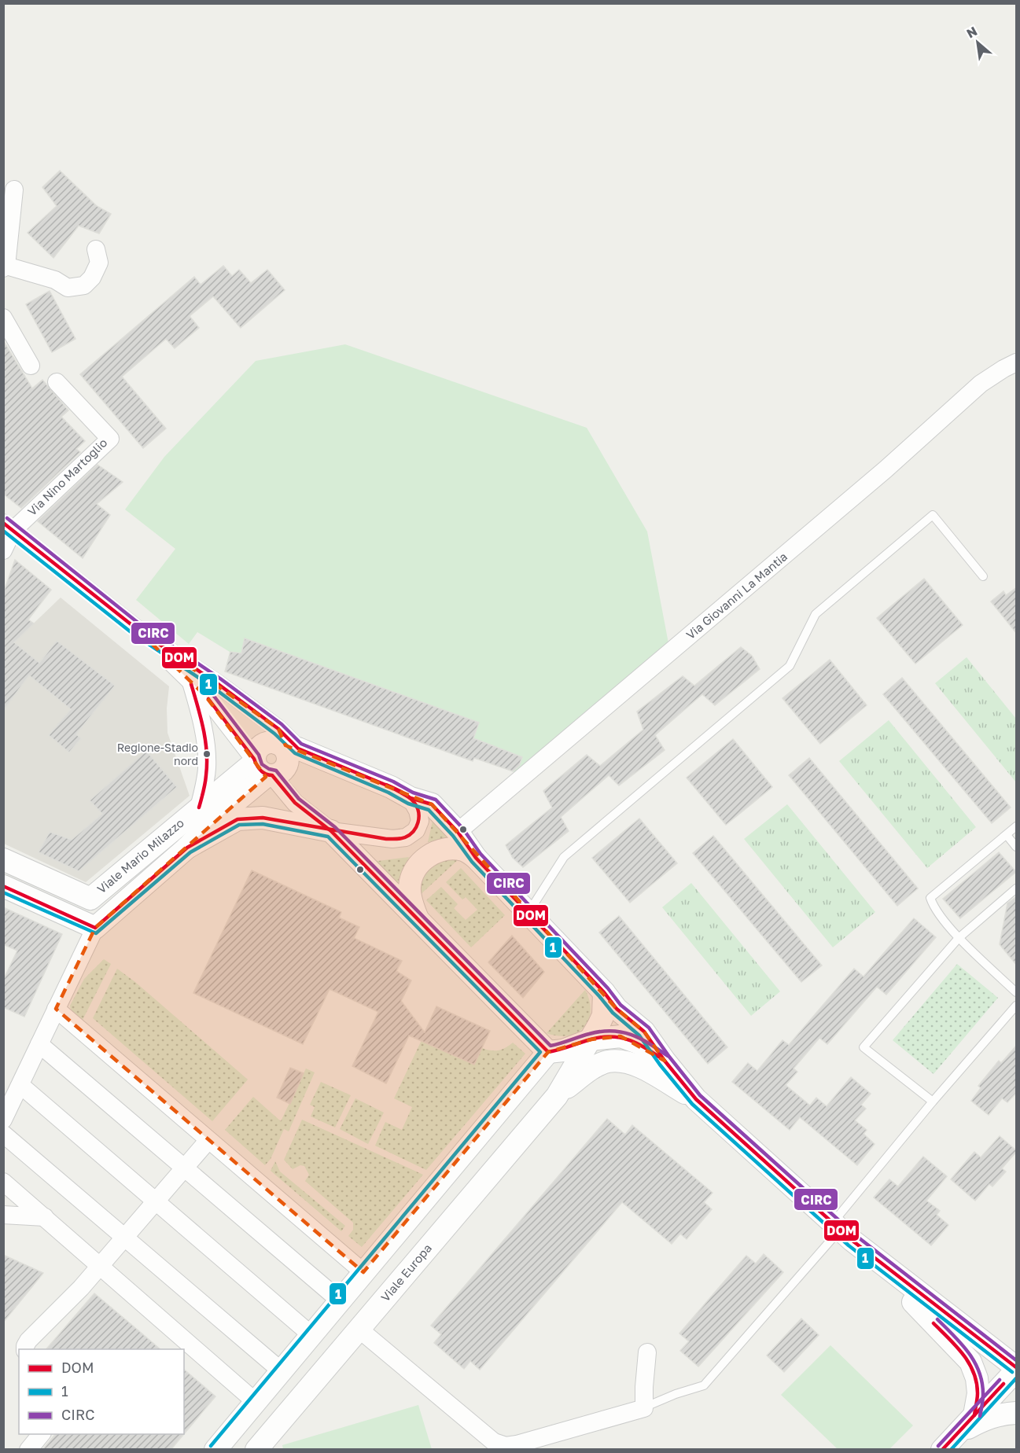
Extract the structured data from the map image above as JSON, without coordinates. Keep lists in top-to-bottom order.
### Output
{
  "streets": {
    "street": [
      "Via Nino Martoglio",
      "Via Giovanni La Mantia",
      "Viale Mario Milazzo",
      "Viale Europa"
    ]
  },
  "places": ["Regione-Stadio nord"],
  "lines": ["transit line CIRC", "transit line DOM", "transit line 1"],
  "legend": ["DOM", "1", "CIRC"],
  "north": "top left"
}
